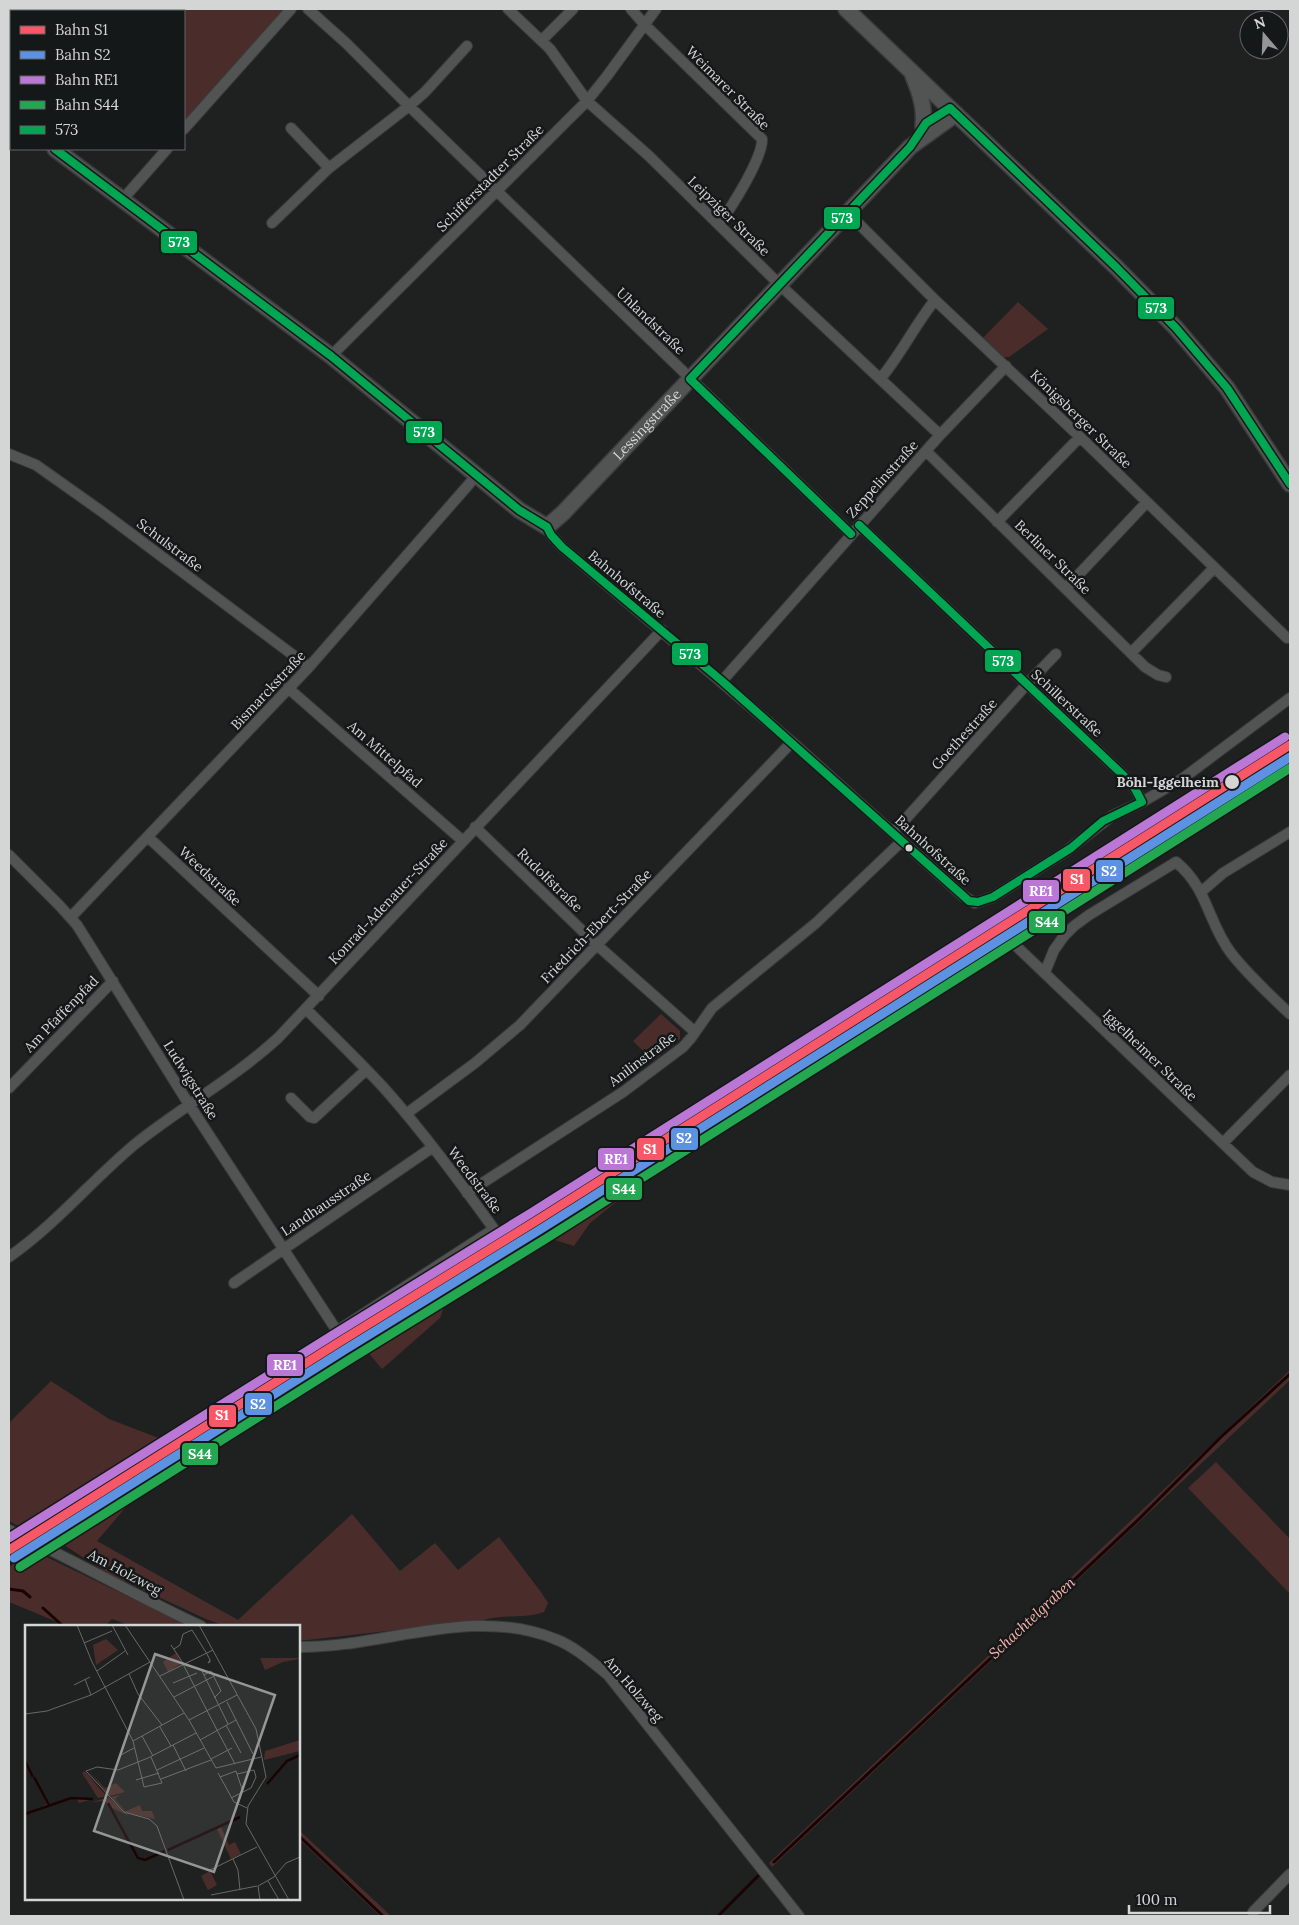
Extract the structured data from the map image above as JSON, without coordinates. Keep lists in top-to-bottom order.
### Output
{
  "streets": {
    "street": [
      "Weimarer Straße",
      "Schifferstadter Straße",
      "Leipziger Straße",
      "Uhlandstraße",
      "Königsberger Straße",
      "Lessingstraße",
      "Zeppelinstraße",
      "Schulstraße",
      "Berliner Straße",
      "Bahnhofstraße",
      "Bismarckstraße",
      "Schillerstraße",
      "Goethestraße",
      "Am Mittelpfad",
      "Weedstraße",
      "Rudolfstraße",
      "Konrad-Adenauer-Straße",
      "Friedrich-Ebert-Straße",
      "Am Pfaffenpfad",
      "Iggelheimer Straße",
      "Anilinstraße",
      "Ludwigstraße",
      "Landhausstraße",
      "Am Holzweg"
    ]
  },
  "crossings": [
    ["Weimarer Straße", "Schifferstadter Straße"],
    ["Weimarer Straße", "Leipziger Straße"],
    ["Schifferstadter Straße", "Leipziger Straße"],
    ["Schifferstadter Straße", "Uhlandstraße"],
    ["Leipziger Straße", "Lessingstraße"],
    ["Leipziger Straße", "Zeppelinstraße"],
    ["Uhlandstraße", "Lessingstraße"],
    ["Uhlandstraße", "Zeppelinstraße"],
    ["Königsberger Straße", "Zeppelinstraße"],
    ["Lessingstraße", "Bahnhofstraße"],
    ["Zeppelinstraße", "Berliner Straße"],
    ["Zeppelinstraße", "Bahnhofstraße"],
    ["Zeppelinstraße", "Schillerstraße"],
    ["Schulstraße", "Bismarckstraße"],
    ["Bahnhofstraße", "Schillerstraße"],
    ["Bahnhofstraße", "Goethestraße"],
    ["Bahnhofstraße", "Konrad-Adenauer-Straße"],
    ["Bahnhofstraße", "Friedrich-Ebert-Straße"],
    ["Bahnhofstraße", "Anilinstraße"],
    ["Bismarckstraße", "Am Mittelpfad"],
    ["Bismarckstraße", "Weedstraße"],
    ["Bismarckstraße", "Ludwigstraße"],
    ["Schillerstraße", "Goethestraße"],
    ["Am Mittelpfad", "Konrad-Adenauer-Straße"],
    ["Weedstraße", "Konrad-Adenauer-Straße"],
    ["Weedstraße", "Friedrich-Ebert-Straße"],
    ["Weedstraße", "Anilinstraße"],
    ["Weedstraße", "Ludwigstraße"],
    ["Weedstraße", "Landhausstraße"],
    ["Rudolfstraße", "Konrad-Adenauer-Straße"],
    ["Rudolfstraße", "Friedrich-Ebert-Straße"],
    ["Rudolfstraße", "Anilinstraße"],
    ["Konrad-Adenauer-Straße", "Ludwigstraße"],
    ["Am Pfaffenpfad", "Ludwigstraße"],
    ["Ludwigstraße", "Landhausstraße"]
  ],
  "water": ["Schachtelgraben"],
  "places": ["Böhl-Iggelheim"],
  "lines": [
    "transit line 573",
    "rail line RE1",
    "rail line S1",
    "rail line S2",
    "rail line S44"
  ],
  "legend": [
    "Bahn S1",
    "Bahn S2",
    "Bahn RE1",
    "Bahn S44",
    "573"
  ],
  "scale_bar": "100 m",
  "north": "top"
}
